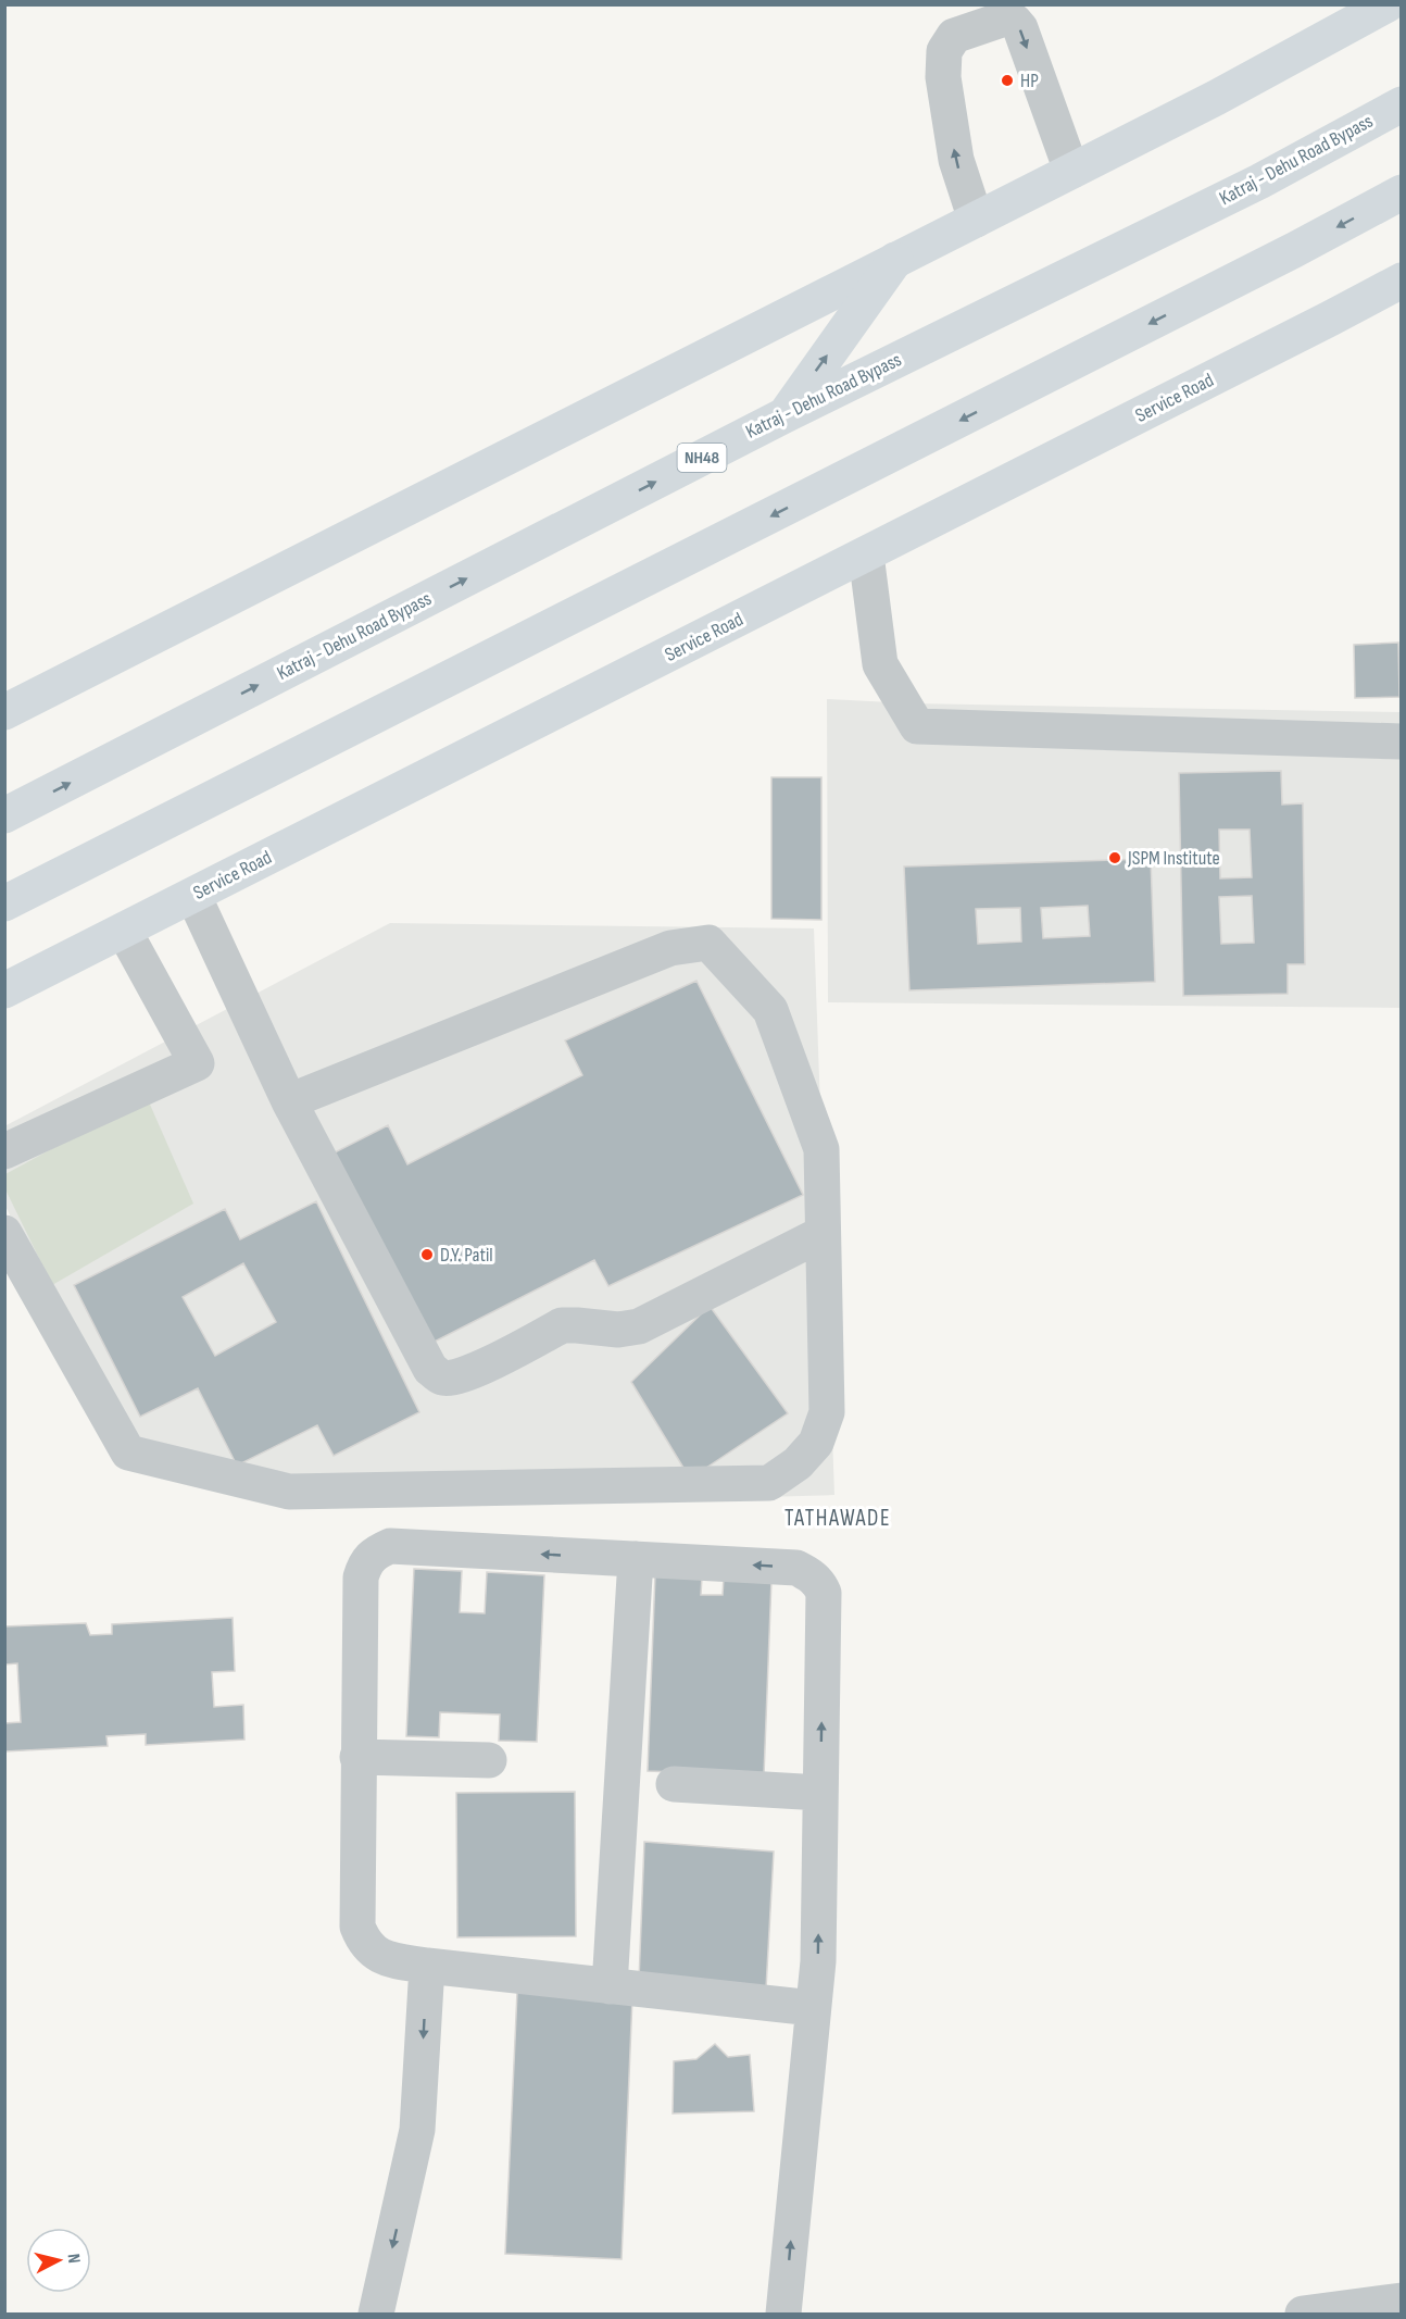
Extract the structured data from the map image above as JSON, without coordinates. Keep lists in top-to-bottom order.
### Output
{
  "streets": {
    "main road": ["Katraj - Dehu Road Bypass", "Service Road", "NH48"]
  },
  "districts": ["TATHAWADE"],
  "places": ["HP", "JSPM Institute", "D.Y. Patil"],
  "north": "right"
}
